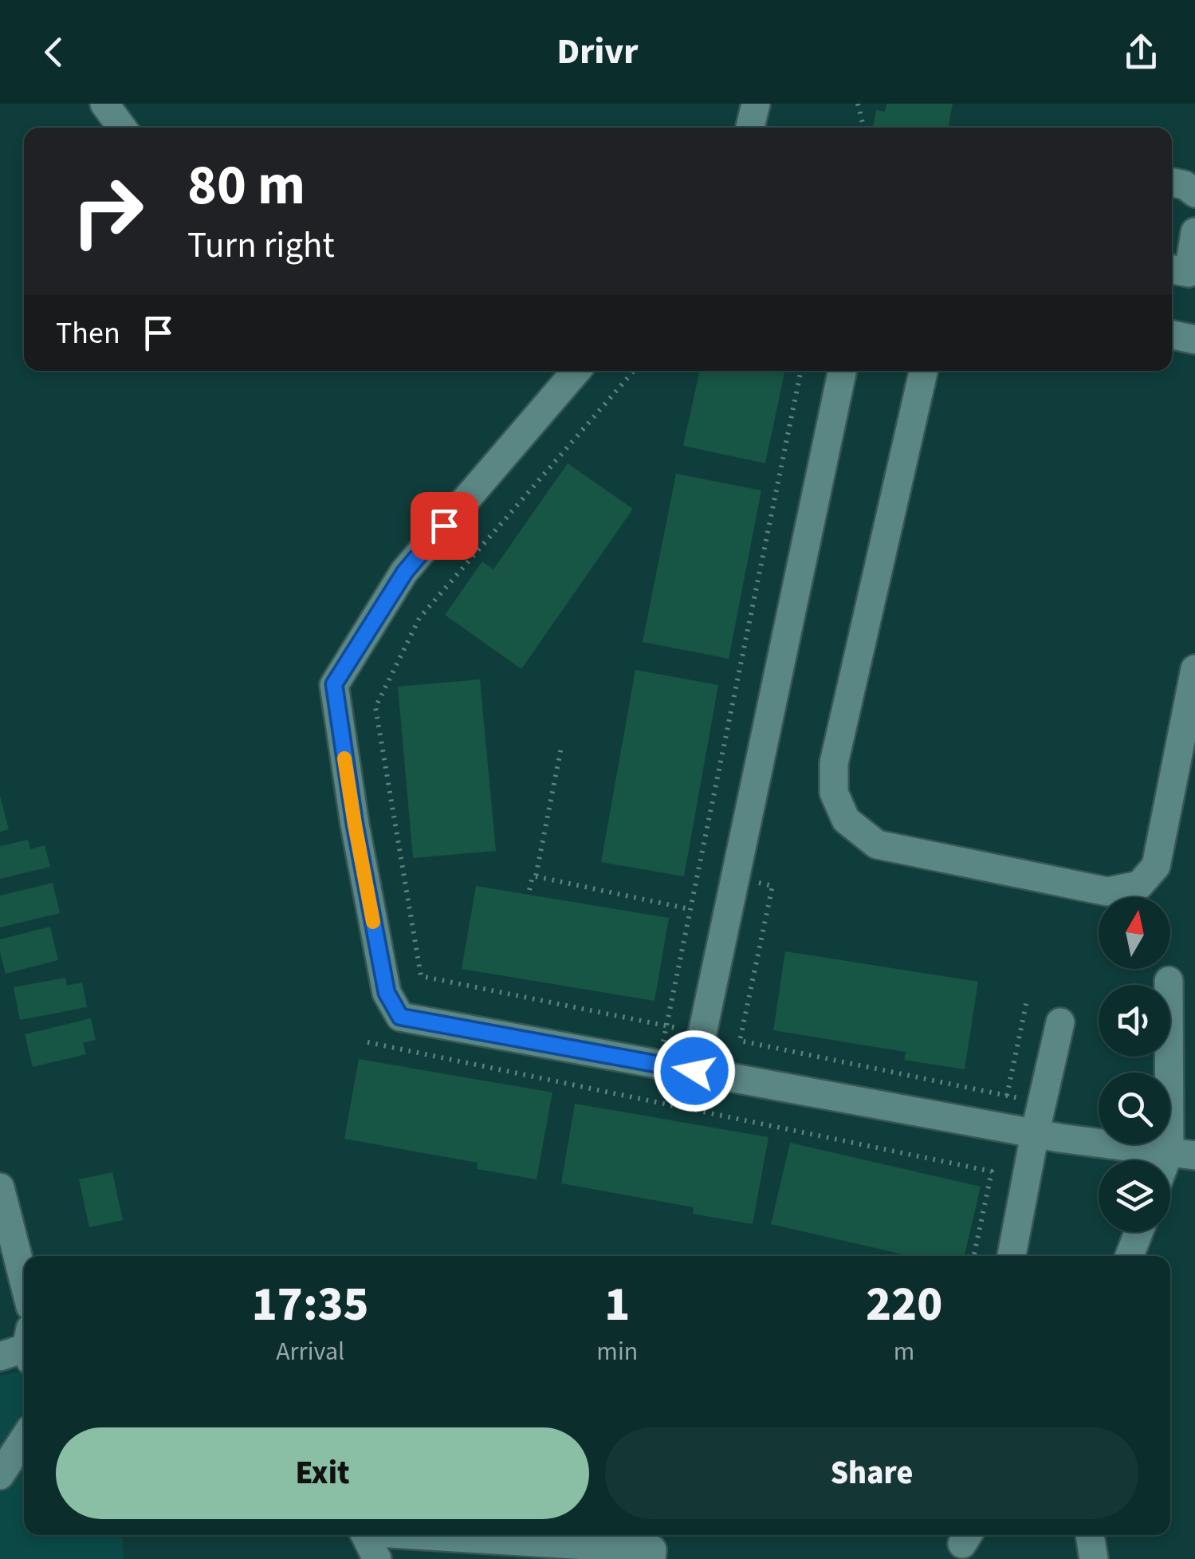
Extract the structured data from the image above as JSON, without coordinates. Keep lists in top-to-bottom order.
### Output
{
  "north": "top",
  "page": {
    "header": "Drivr",
    "turn": ["80 m", "Turn right"],
    "then": "Then",
    "eta": [
      "17:35",
      "Arrival",
      "1",
      "min",
      "220",
      "m"
    ],
    "buttons": ["Exit", "Share"]
  }
}
